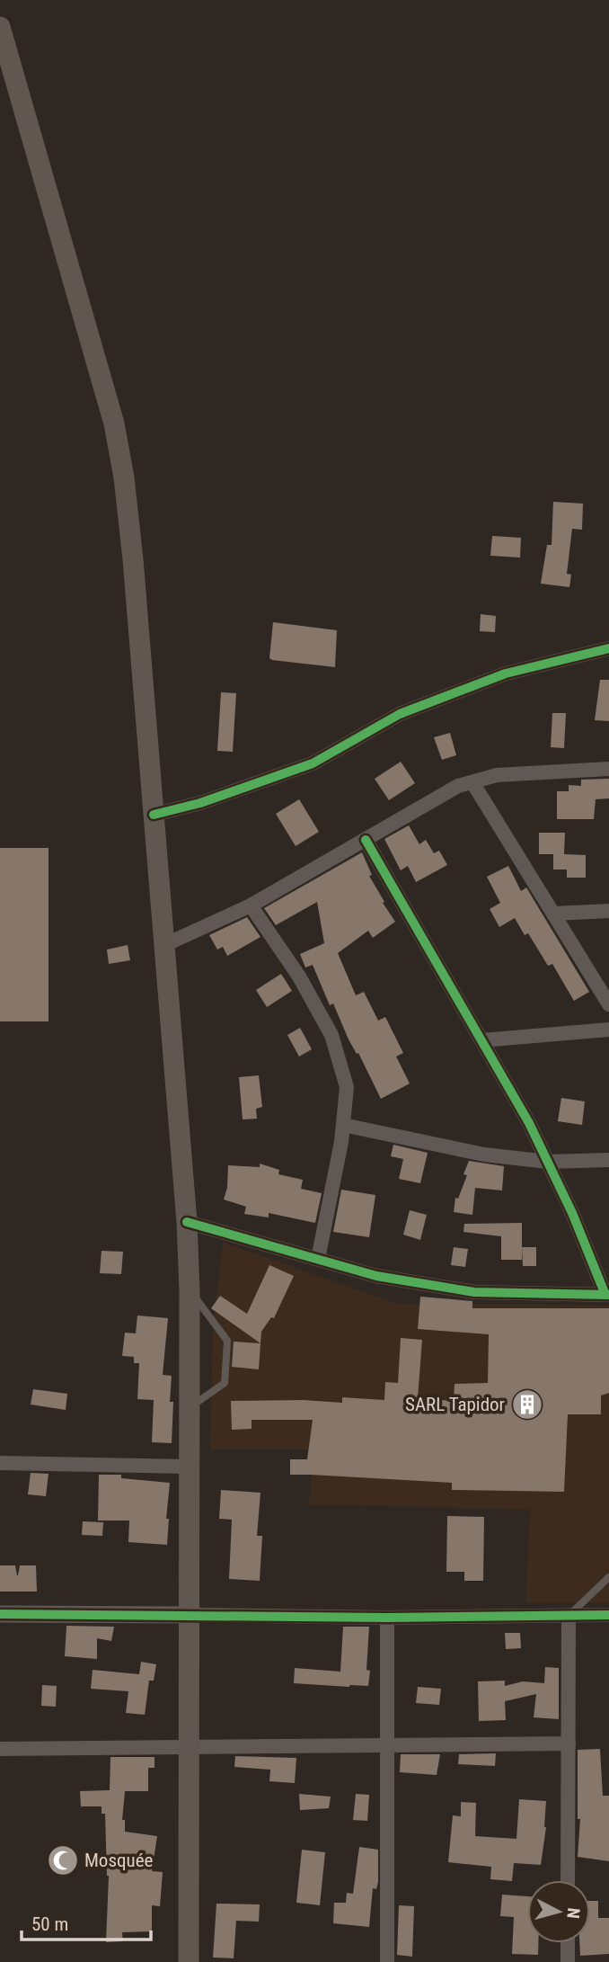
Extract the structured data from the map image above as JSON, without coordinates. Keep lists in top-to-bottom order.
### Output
{
  "places": {
    "building": ["SARL Tapidor"],
    "mosque": ["Mosquée"]
  },
  "scale_bar": "50 m",
  "north": "right"
}
